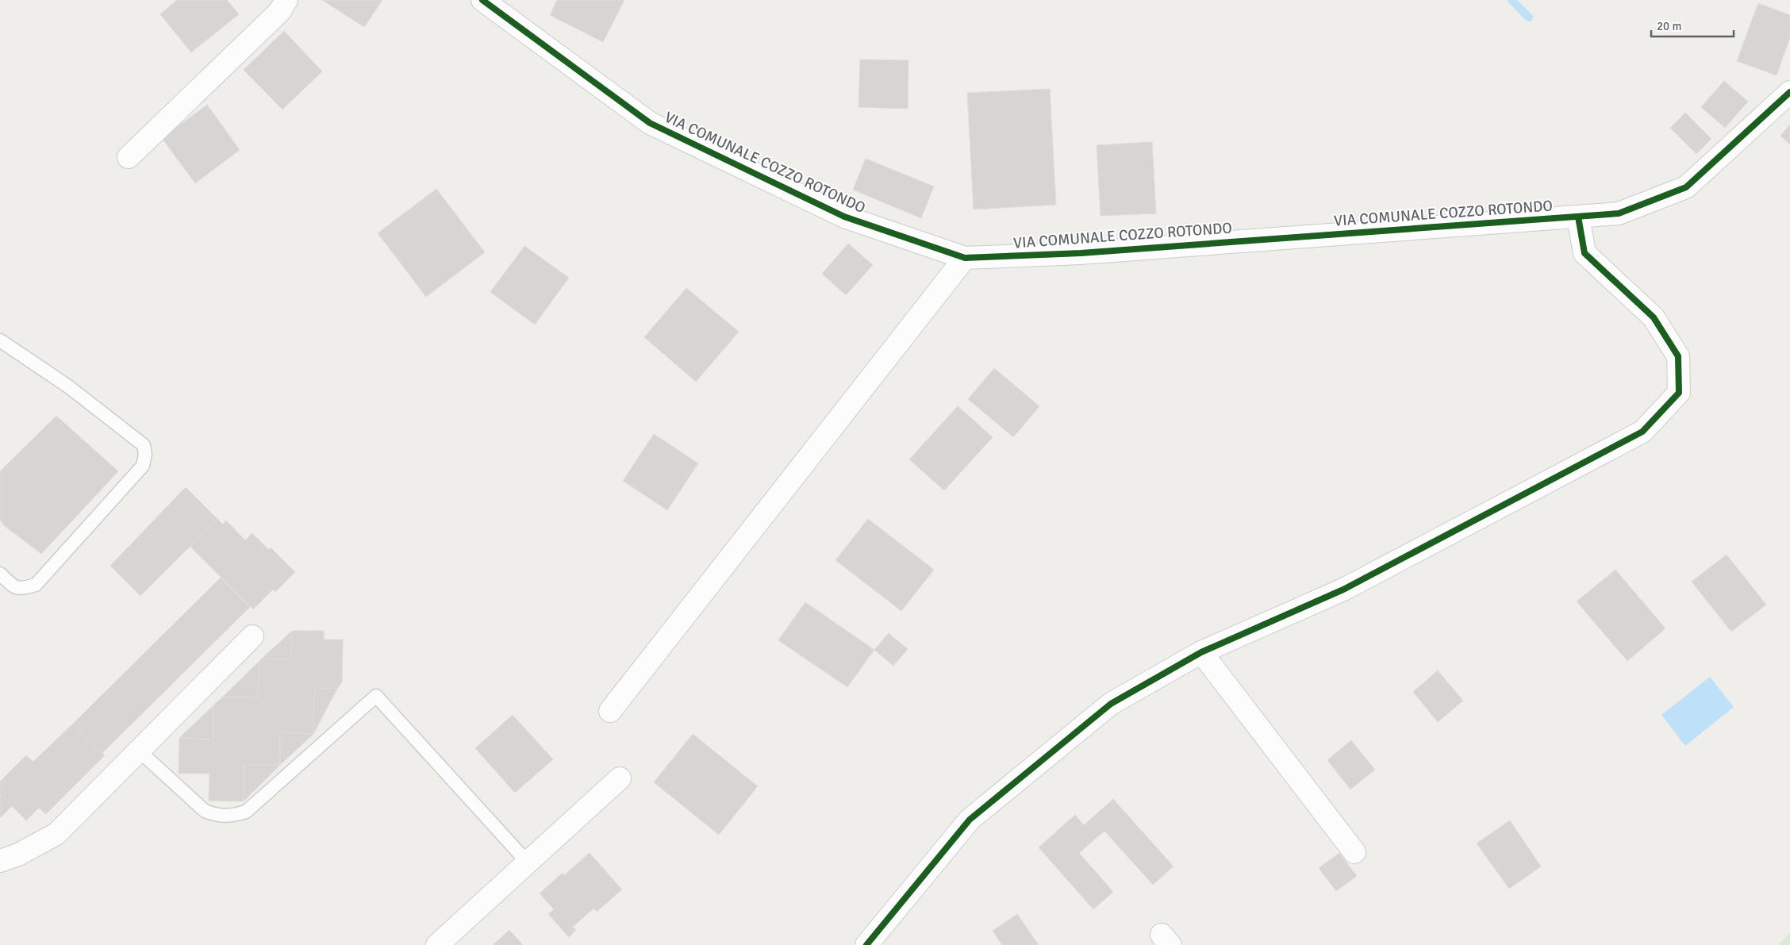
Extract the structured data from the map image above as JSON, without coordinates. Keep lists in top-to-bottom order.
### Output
{
  "streets": {
    "street": ["VIA COMUNALE COZZO ROTONDO"]
  },
  "scale_bar": "20 m"
}
